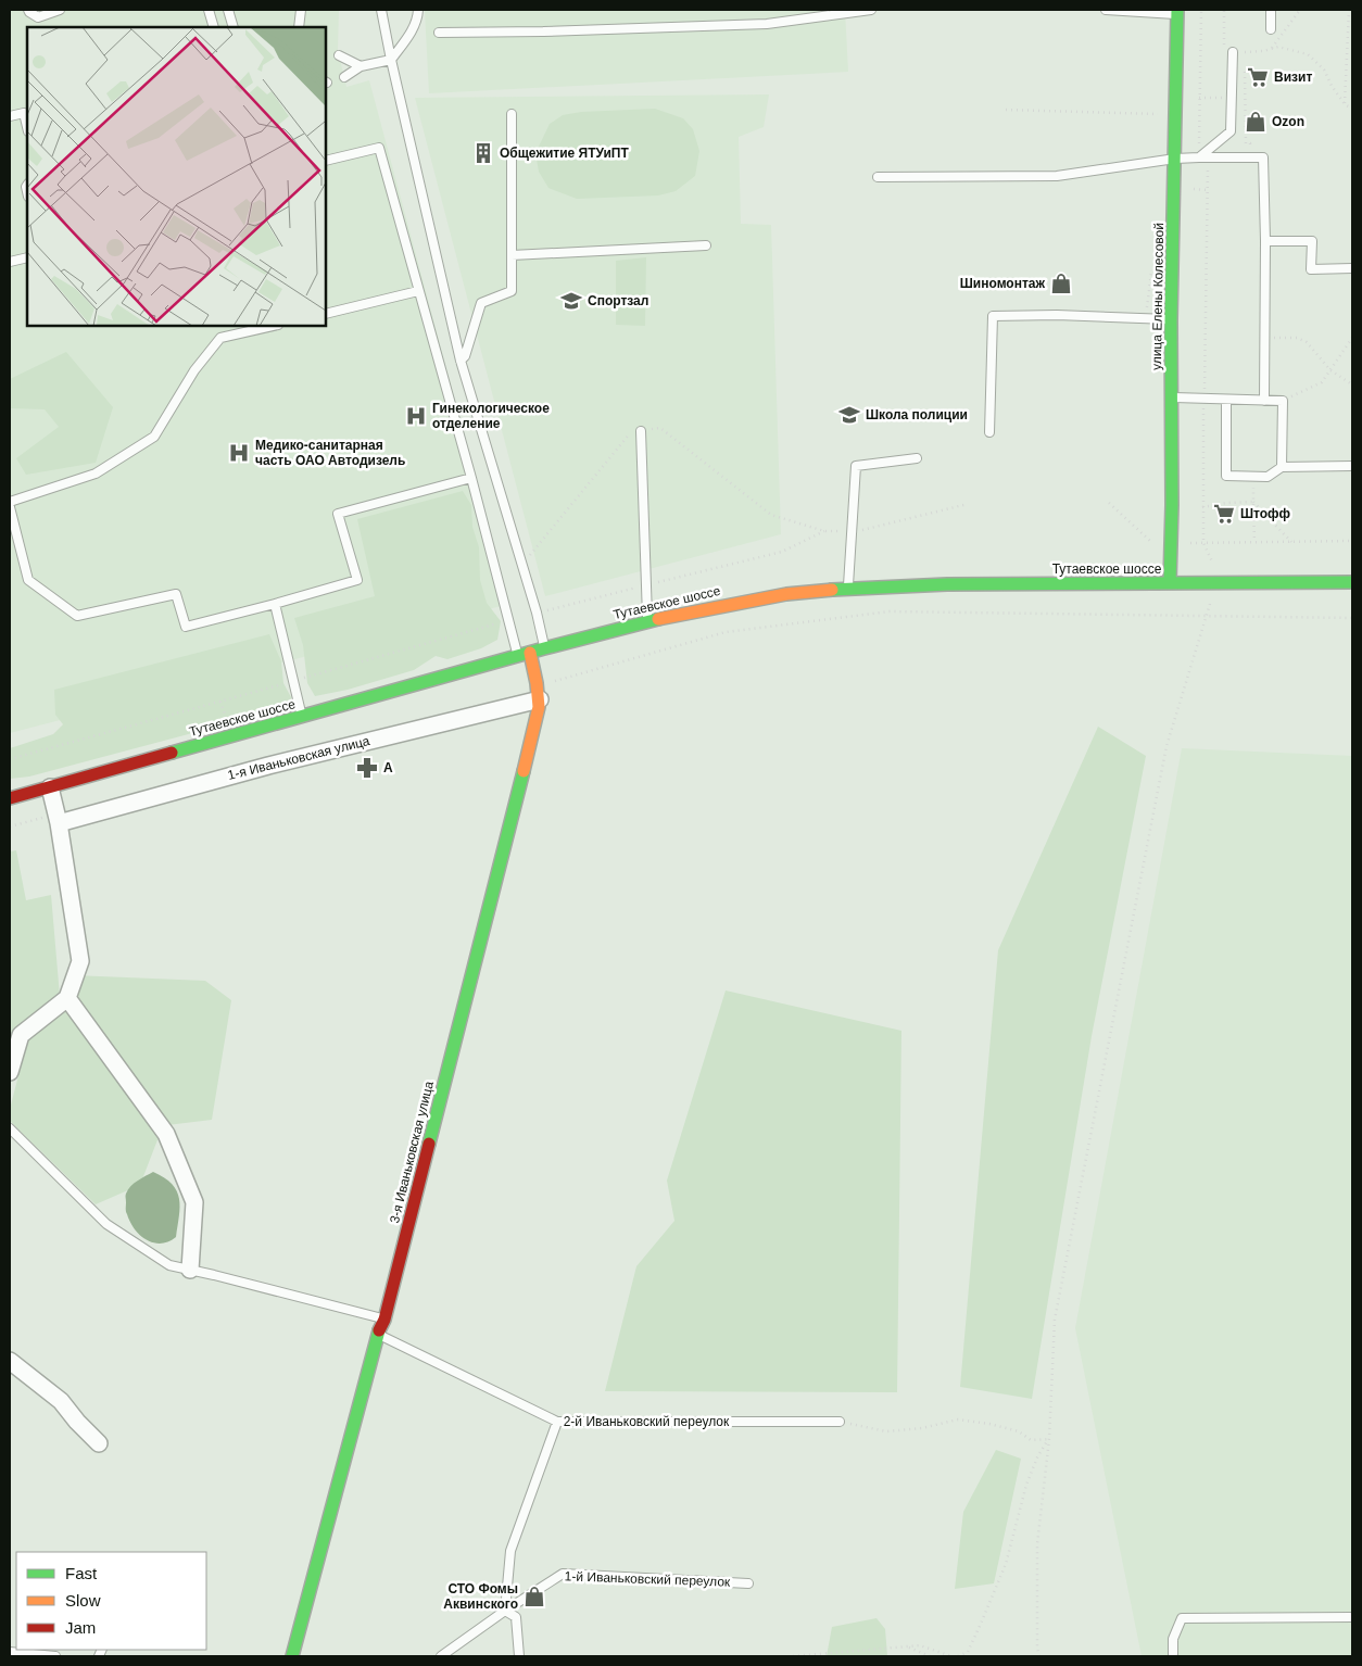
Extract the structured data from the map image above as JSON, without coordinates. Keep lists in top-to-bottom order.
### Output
{
  "streets": {
    "street": [
      "улица Елены Колесовой",
      "Тутаевское шоссе",
      "1-я Иваньковская улица",
      "3-я Иваньковская улица"
    ],
    "lane": ["2-й Иваньковский переулок", "1-й Иваньковский переулок"]
  },
  "crossings": [
    ["улица Елены Колесовой", "Тутаевское шоссе"],
    ["Тутаевское шоссе", "3-я Иваньковская улица"],
    ["1-я Иваньковская улица", "3-я Иваньковская улица"],
    ["3-я Иваньковская улица", "2-й Иваньковский переулок"]
  ],
  "places": {
    "supermarket": ["Визит", "Штофф"],
    "shop": ["Ozon", "Шиномонтаж", "СТО Фомы Аквинского"],
    "building": ["Общежитие ЯТУиПТ"],
    "school or university": ["Спортзал", "Школа полиции"],
    "hospital": ["Гинекологическое отделение", "Медико-санитарная часть ОАО Автодизель"],
    "pharmacy": ["А"]
  },
  "legend": ["Fast", "Slow", "Jam"]
}
